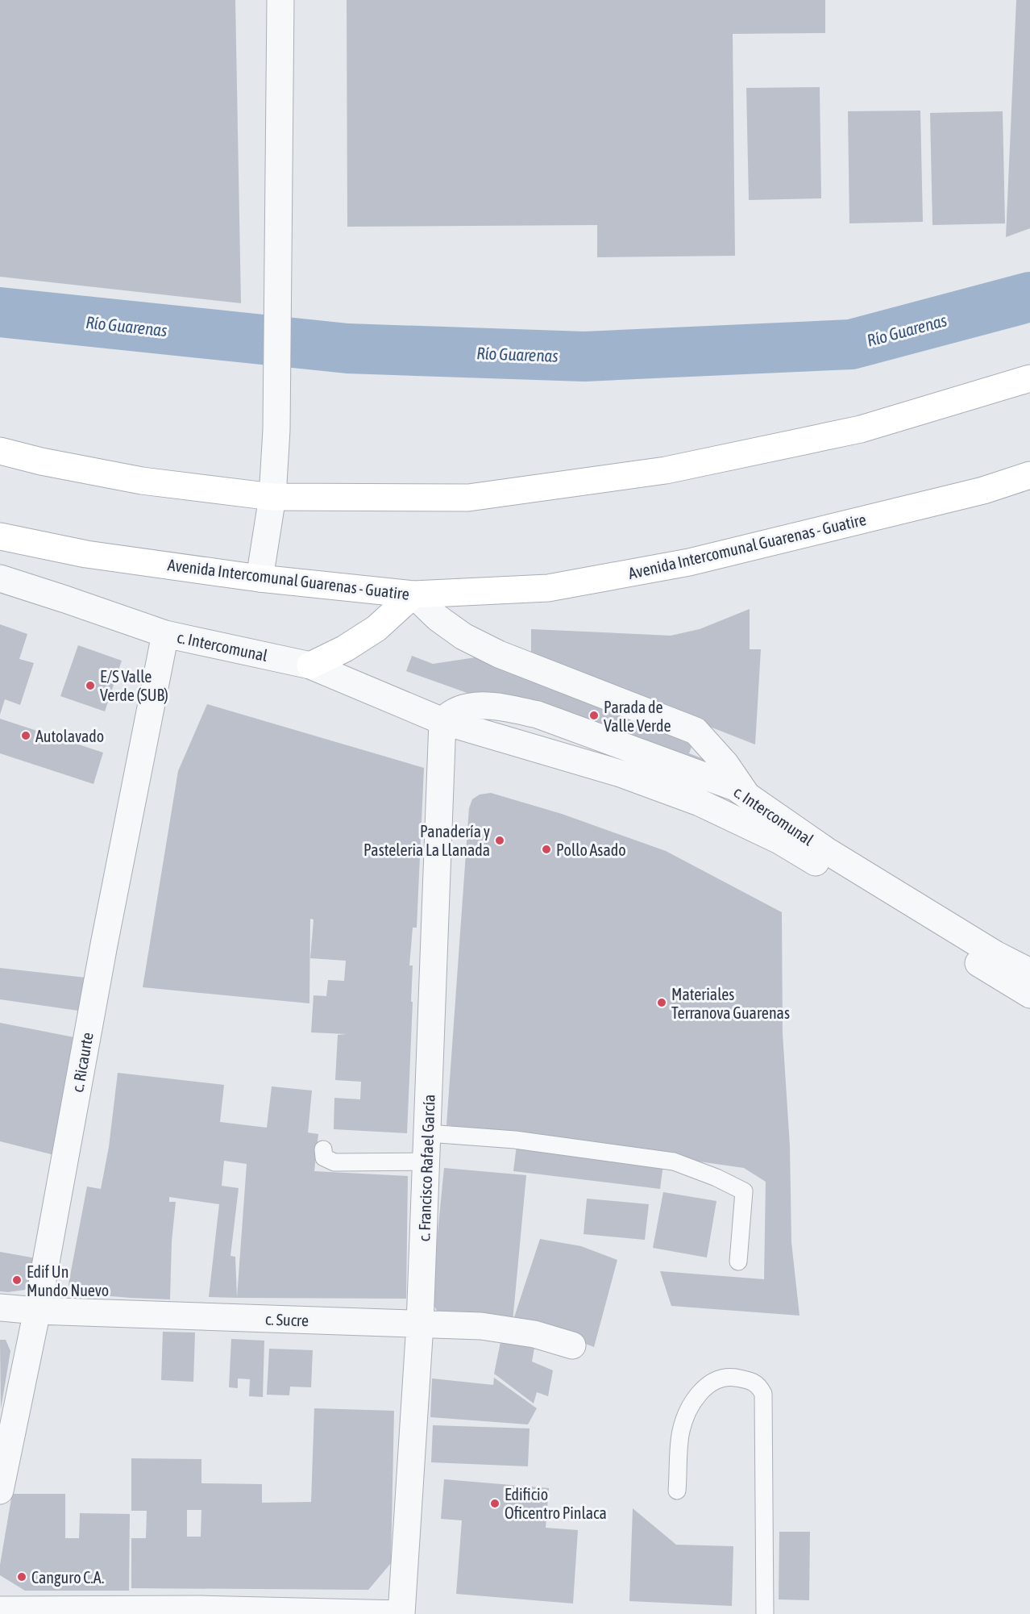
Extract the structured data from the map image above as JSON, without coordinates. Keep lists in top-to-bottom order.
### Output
{
  "streets": {
    "main road": ["Avenida Intercomunal Guarenas - Guatire"],
    "street": [
      "c. Intercomunal",
      "c. Ricaurte",
      "c. Francisco Rafael García",
      "c. Sucre"
    ]
  },
  "crossings": [
    ["c. Intercomunal", "c. Ricaurte"],
    ["c. Intercomunal", "c. Francisco Rafael García"],
    ["c. Ricaurte", "c. Sucre"],
    ["c. Francisco Rafael García", "c. Sucre"]
  ],
  "water": ["Río Guarenas"],
  "places": [
    "E/S Valle Verde (SUB)",
    "Parada de Valle Verde",
    "Autolavado",
    "Panadería y Pasteleria La Llanada",
    "Pollo Asado",
    "Materiales Terranova Guarenas",
    "Edif Un Mundo Nuevo",
    "Edificio Oficentro Pinlaca",
    "Canguro C.A."
  ]
}
